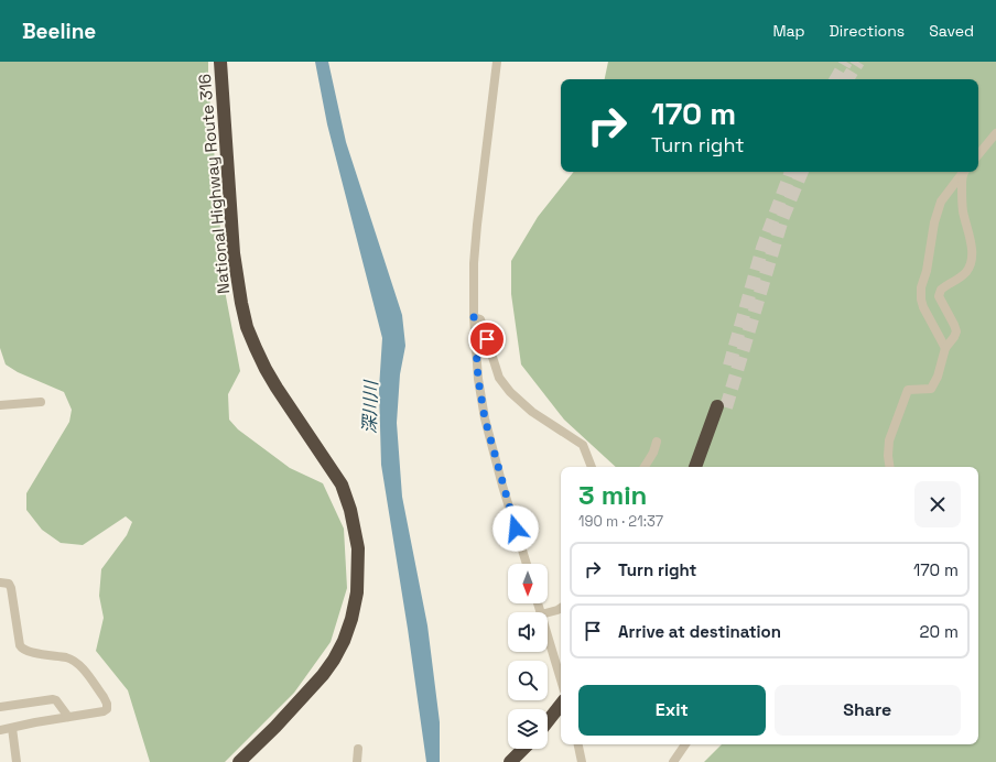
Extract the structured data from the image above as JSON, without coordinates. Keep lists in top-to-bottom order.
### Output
{
  "streets": {
    "highway": ["National Highway Route 316"]
  },
  "water": ["深川川"],
  "north": "bottom",
  "page": {
    "header": "Beeline",
    "nav": ["Map", "Directions", "Saved"],
    "turn": ["170 m", "Turn right"],
    "heading": ["3 min", "190 m · 21:37"],
    "list": [
      {
        "name": "Turn right",
        "value": "170 m"
      },
      {
        "name": "Arrive at destination",
        "value": "20 m"
      }
    ],
    "buttons": ["Exit", "Share"]
  }
}
